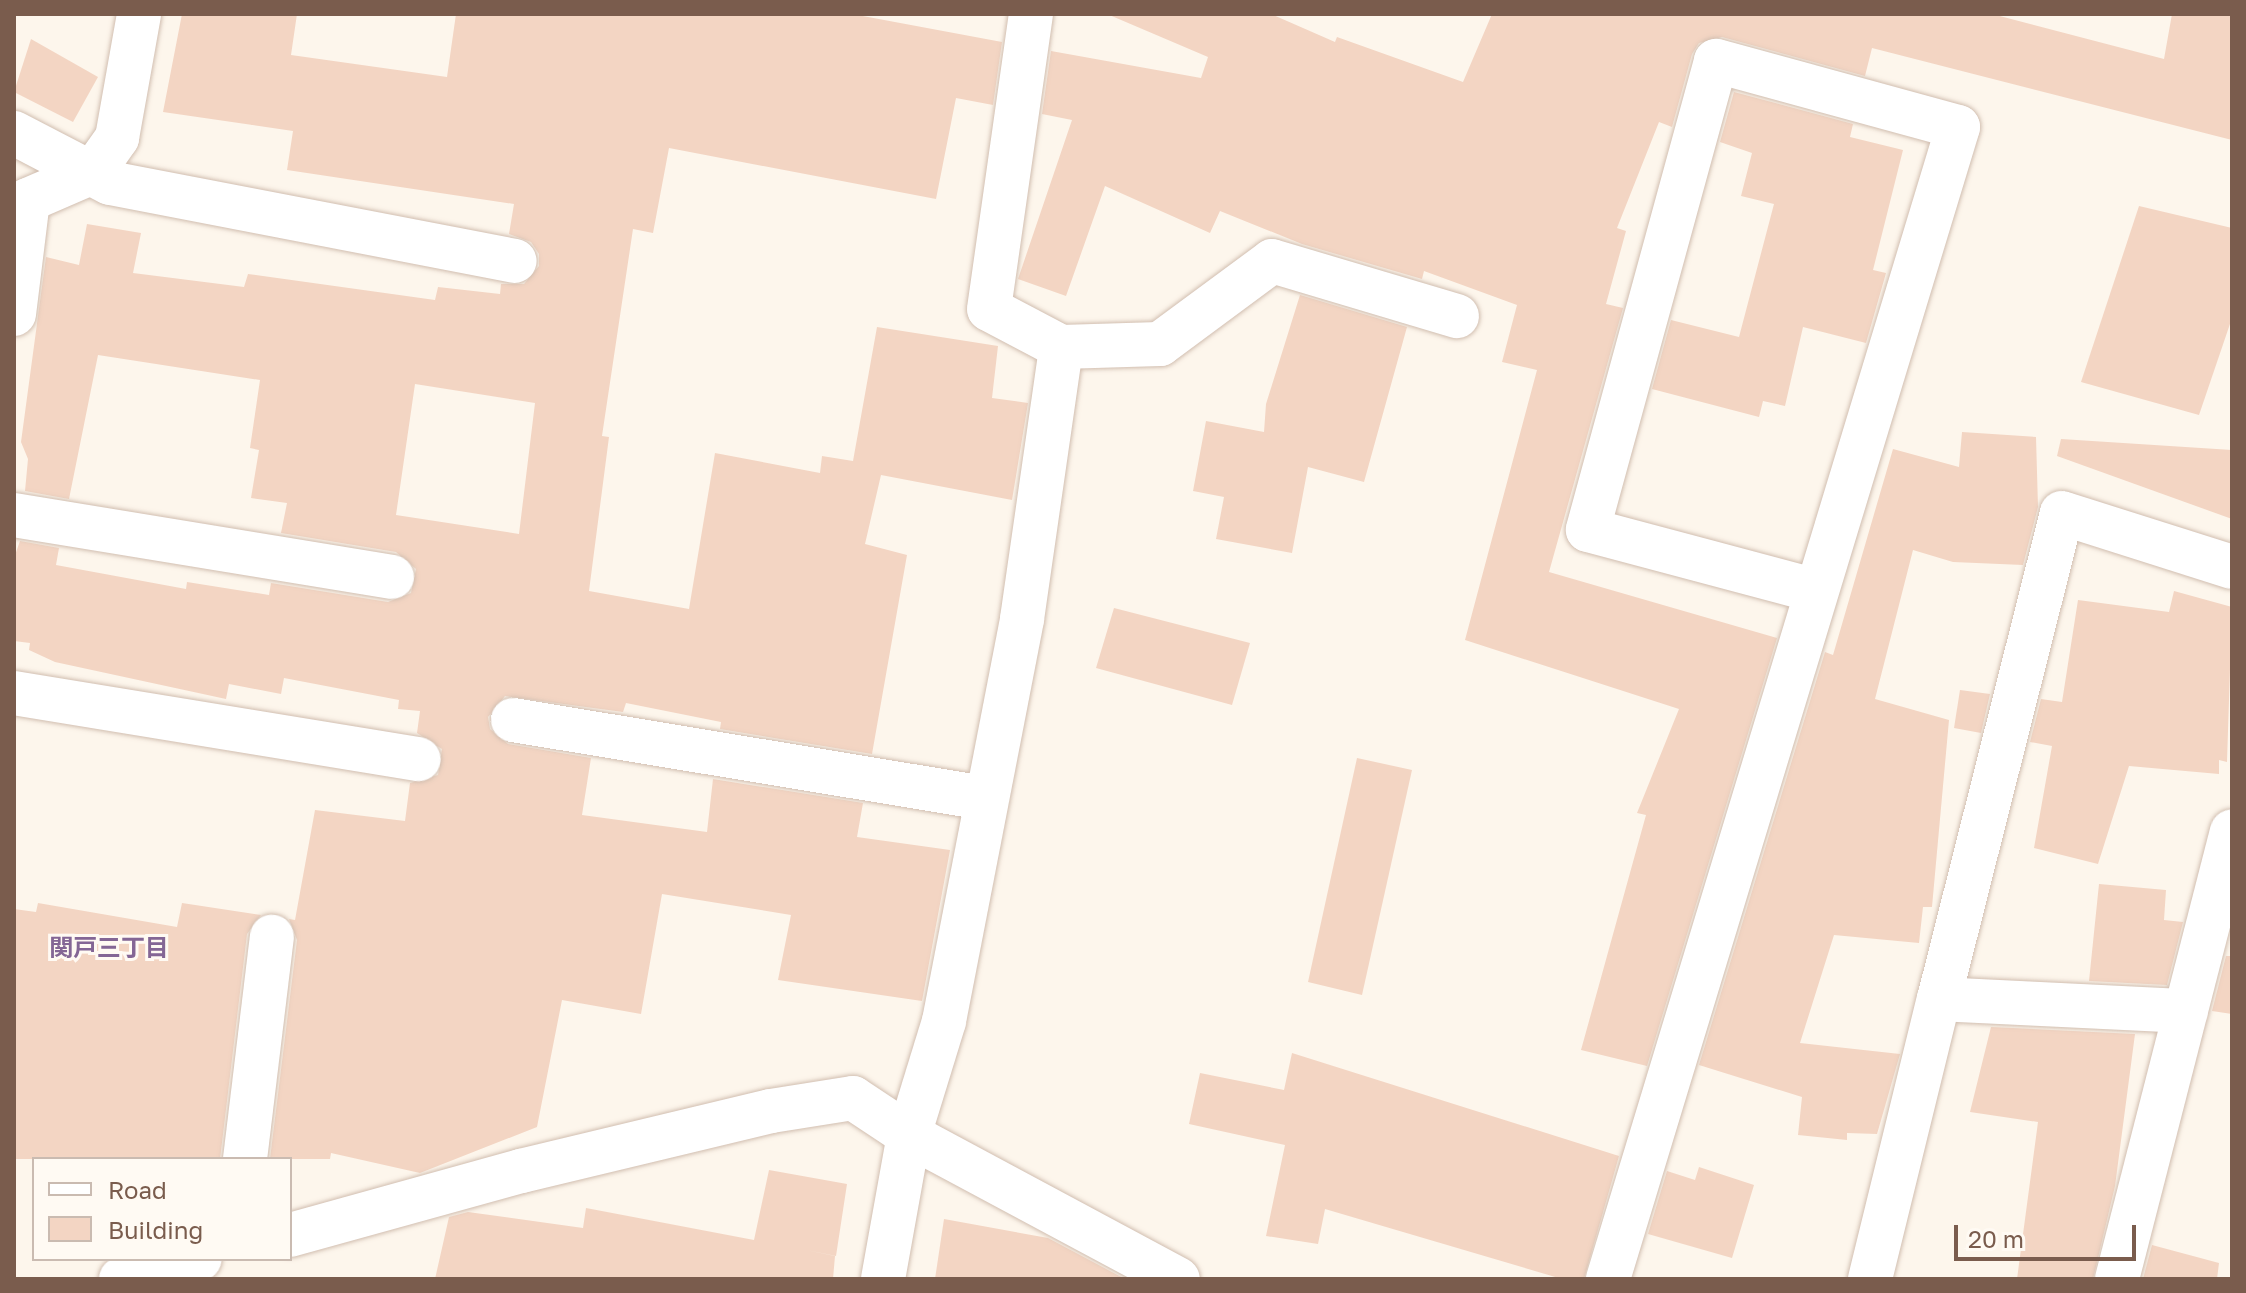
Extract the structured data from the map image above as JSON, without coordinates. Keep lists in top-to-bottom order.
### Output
{
  "districts": ["関戸三丁目"],
  "legend": ["Road", "Building"],
  "scale_bar": "20 m"
}
